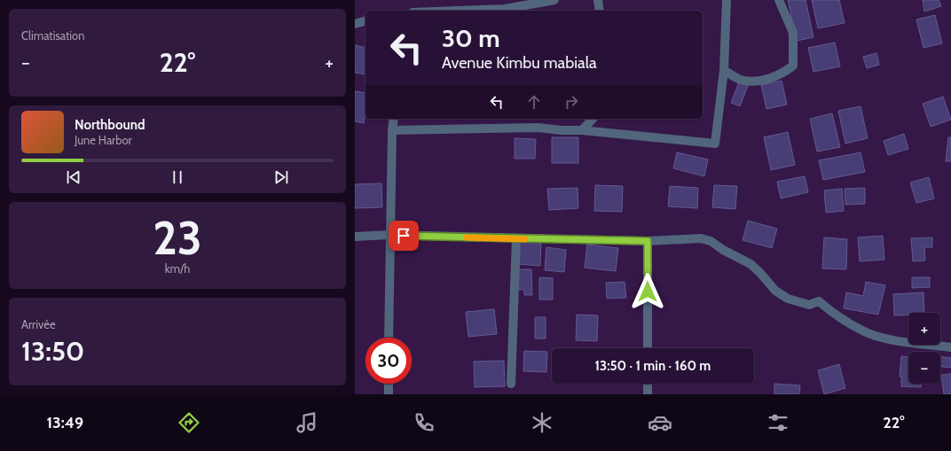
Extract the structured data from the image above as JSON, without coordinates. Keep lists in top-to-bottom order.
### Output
{
  "page": {
    "tile": [
      "Climatisation",
      ["23", "km/h"],
      ["Arrivée", "13:50"]
    ],
    "turn": ["30 m", "Avenue Kimbu mabiala"],
    "heat": ["−", "22°", "+"],
    "song": ["Northbound", "June Harbor"],
    "map_buttons": ["+", "−"],
    "limit": "30",
    "trip": "13:50 · 1 min · 160 m",
    "tabs": ["13:49", "22°"]
  }
}
